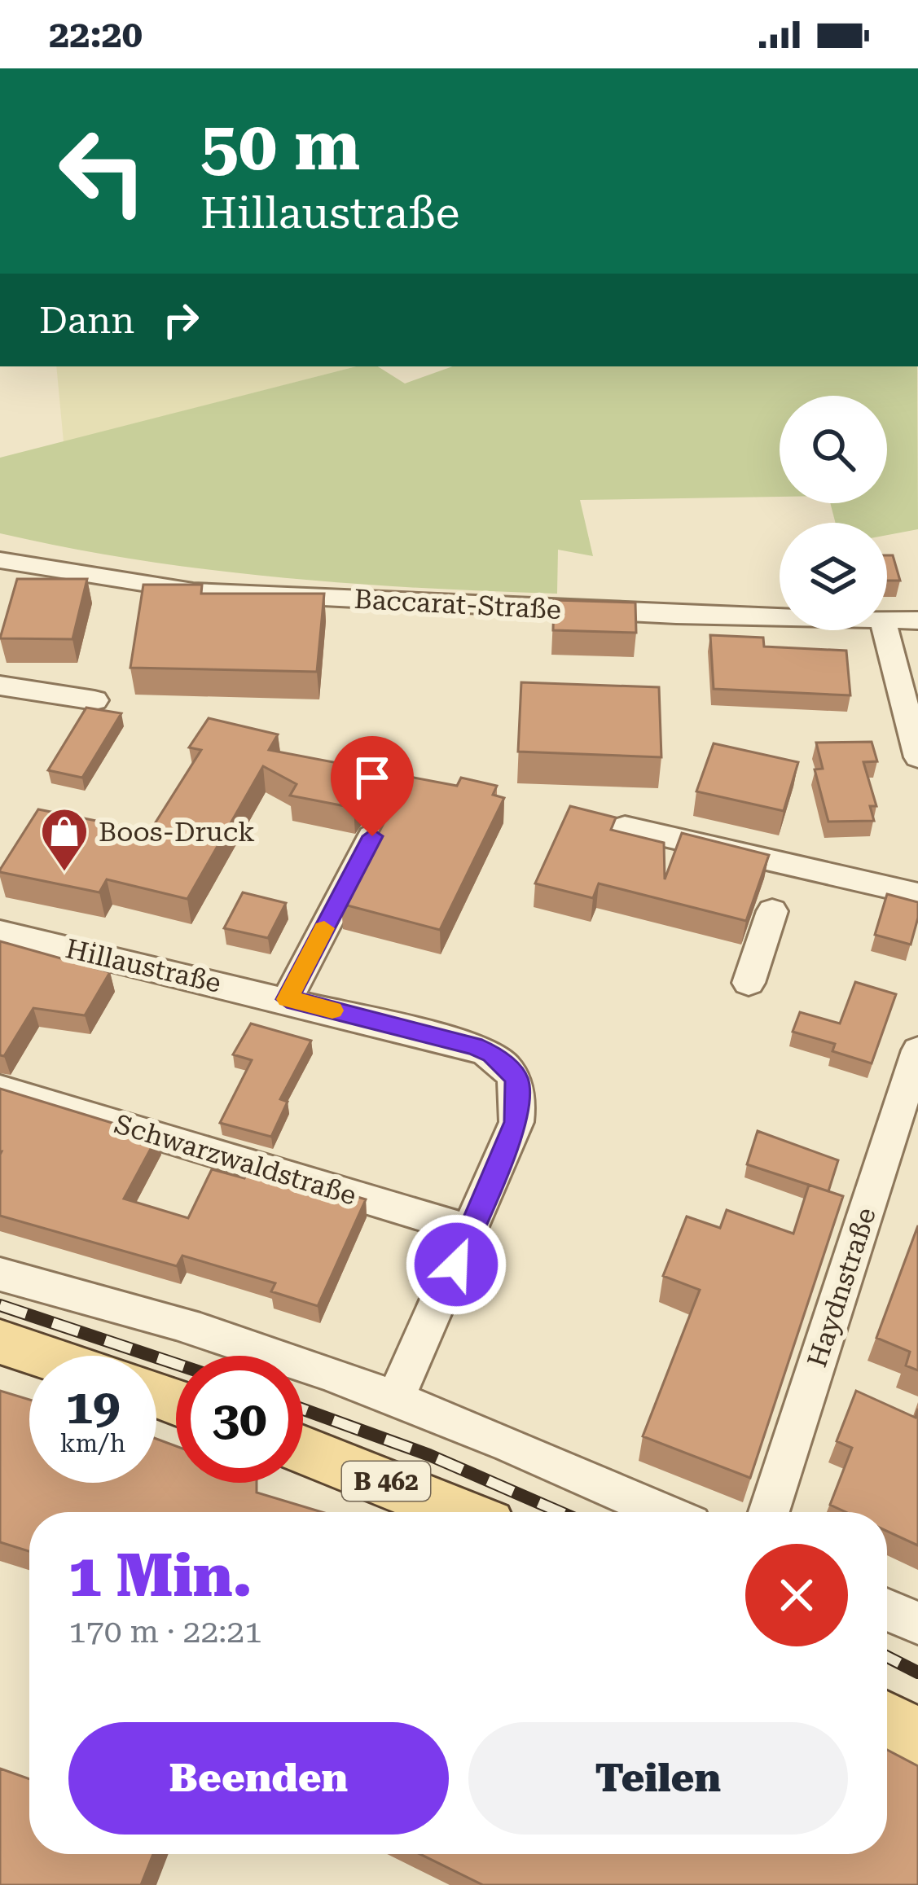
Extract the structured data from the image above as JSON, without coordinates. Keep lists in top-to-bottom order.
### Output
{
  "streets": {
    "main road": ["B 462"],
    "street": [
      "Baccarat-Straße",
      "Hillaustraße",
      "Schwarzwaldstraße",
      "Haydnstraße"
    ]
  },
  "crossings": [
    ["Hillaustraße", "Schwarzwaldstraße"]
  ],
  "places": {
    "shop": ["Boos-Druck"]
  },
  "page": {
    "status": "22:20",
    "turn": ["50 m", "Hillaustraße"],
    "then": "Dann",
    "speed": "19 km/h",
    "limit": "30",
    "heading": ["1 Min.", "170 m · 22:21"],
    "buttons": ["Beenden", "Teilen"]
  }
}
